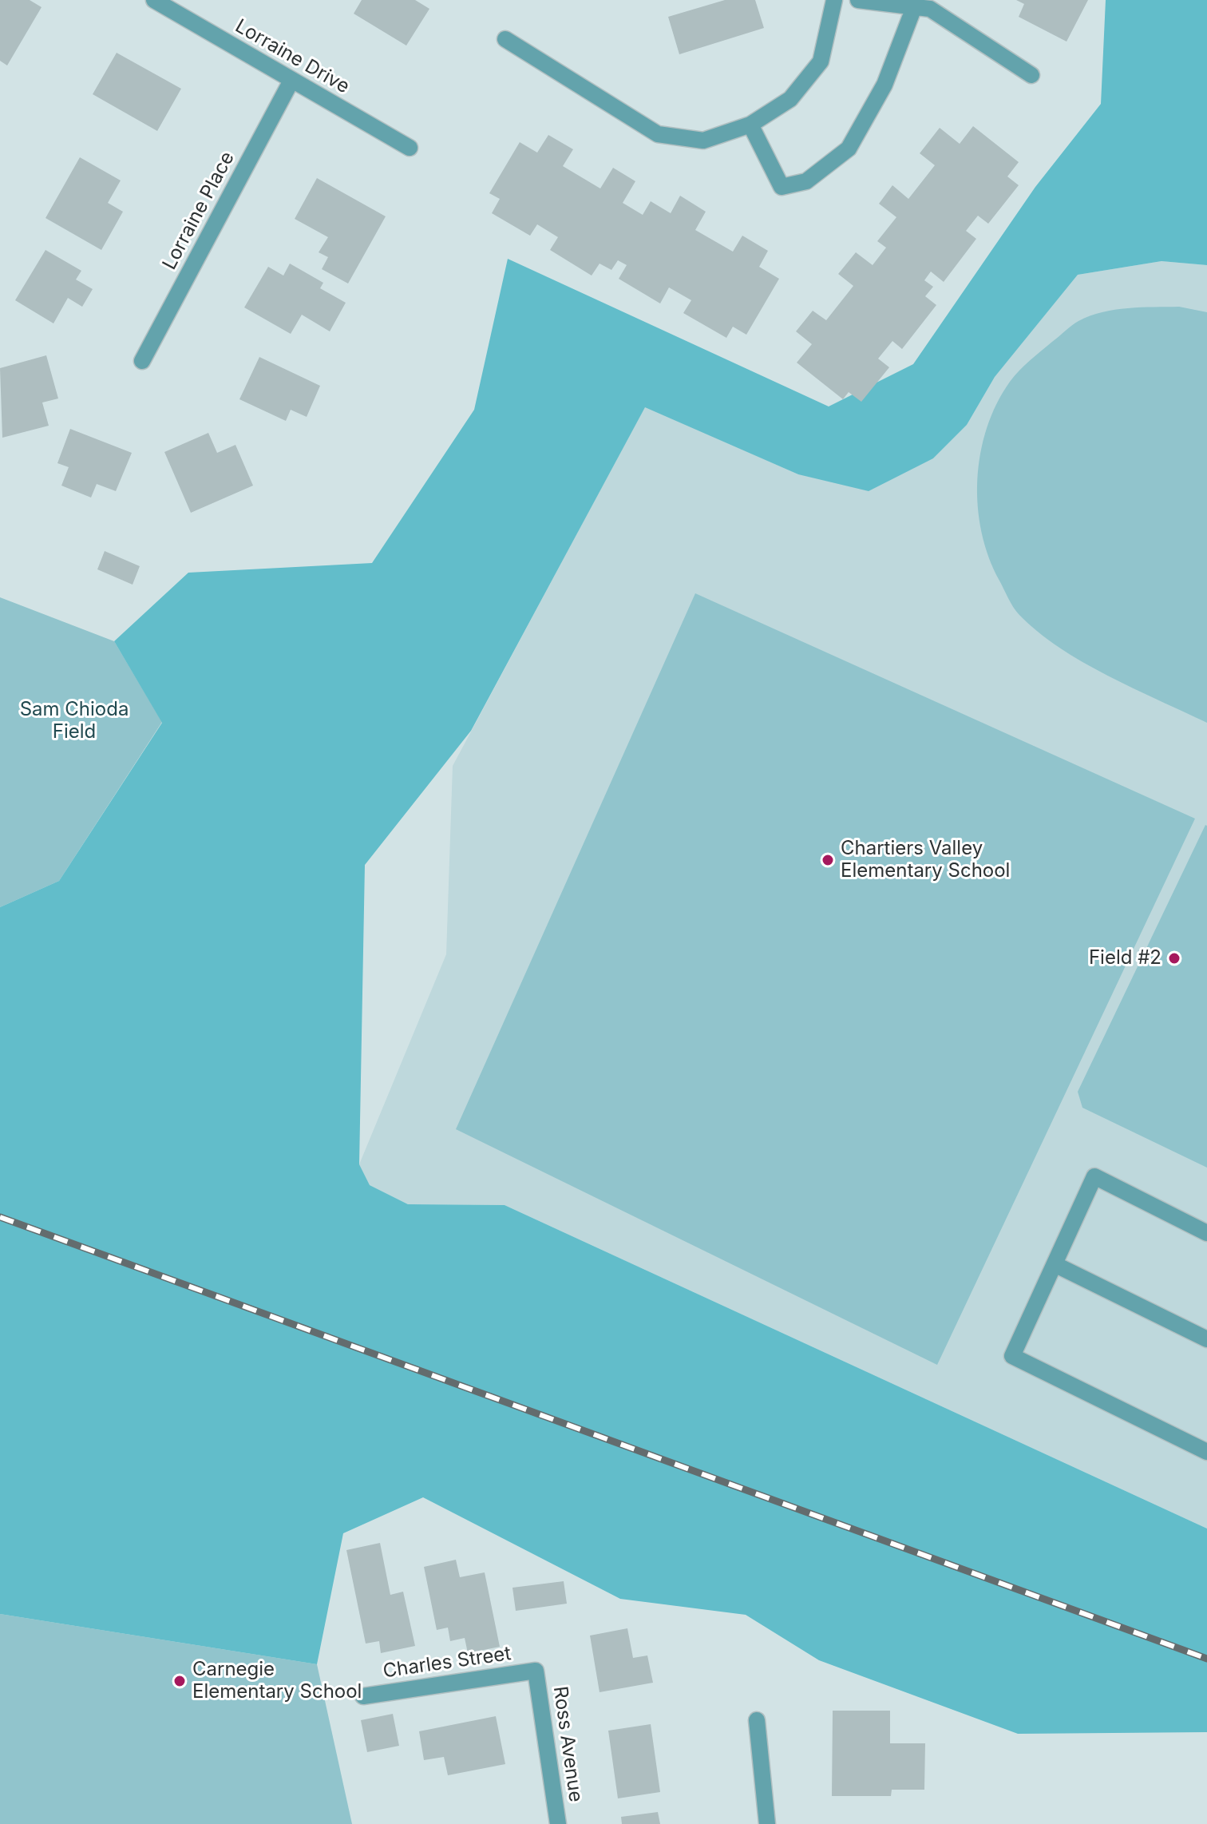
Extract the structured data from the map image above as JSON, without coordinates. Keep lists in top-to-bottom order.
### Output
{
  "streets": {
    "street": [
      "Lorraine Drive",
      "Lorraine Place",
      "Charles Street",
      "Ross Avenue"
    ]
  },
  "crossings": [
    ["Lorraine Drive", "Lorraine Place"],
    ["Charles Street", "Ross Avenue"]
  ],
  "parks": ["Sam Chioda Field"],
  "places": ["Chartiers Valley Elementary School", "Field #2", "Carnegie Elementary School"]
}
